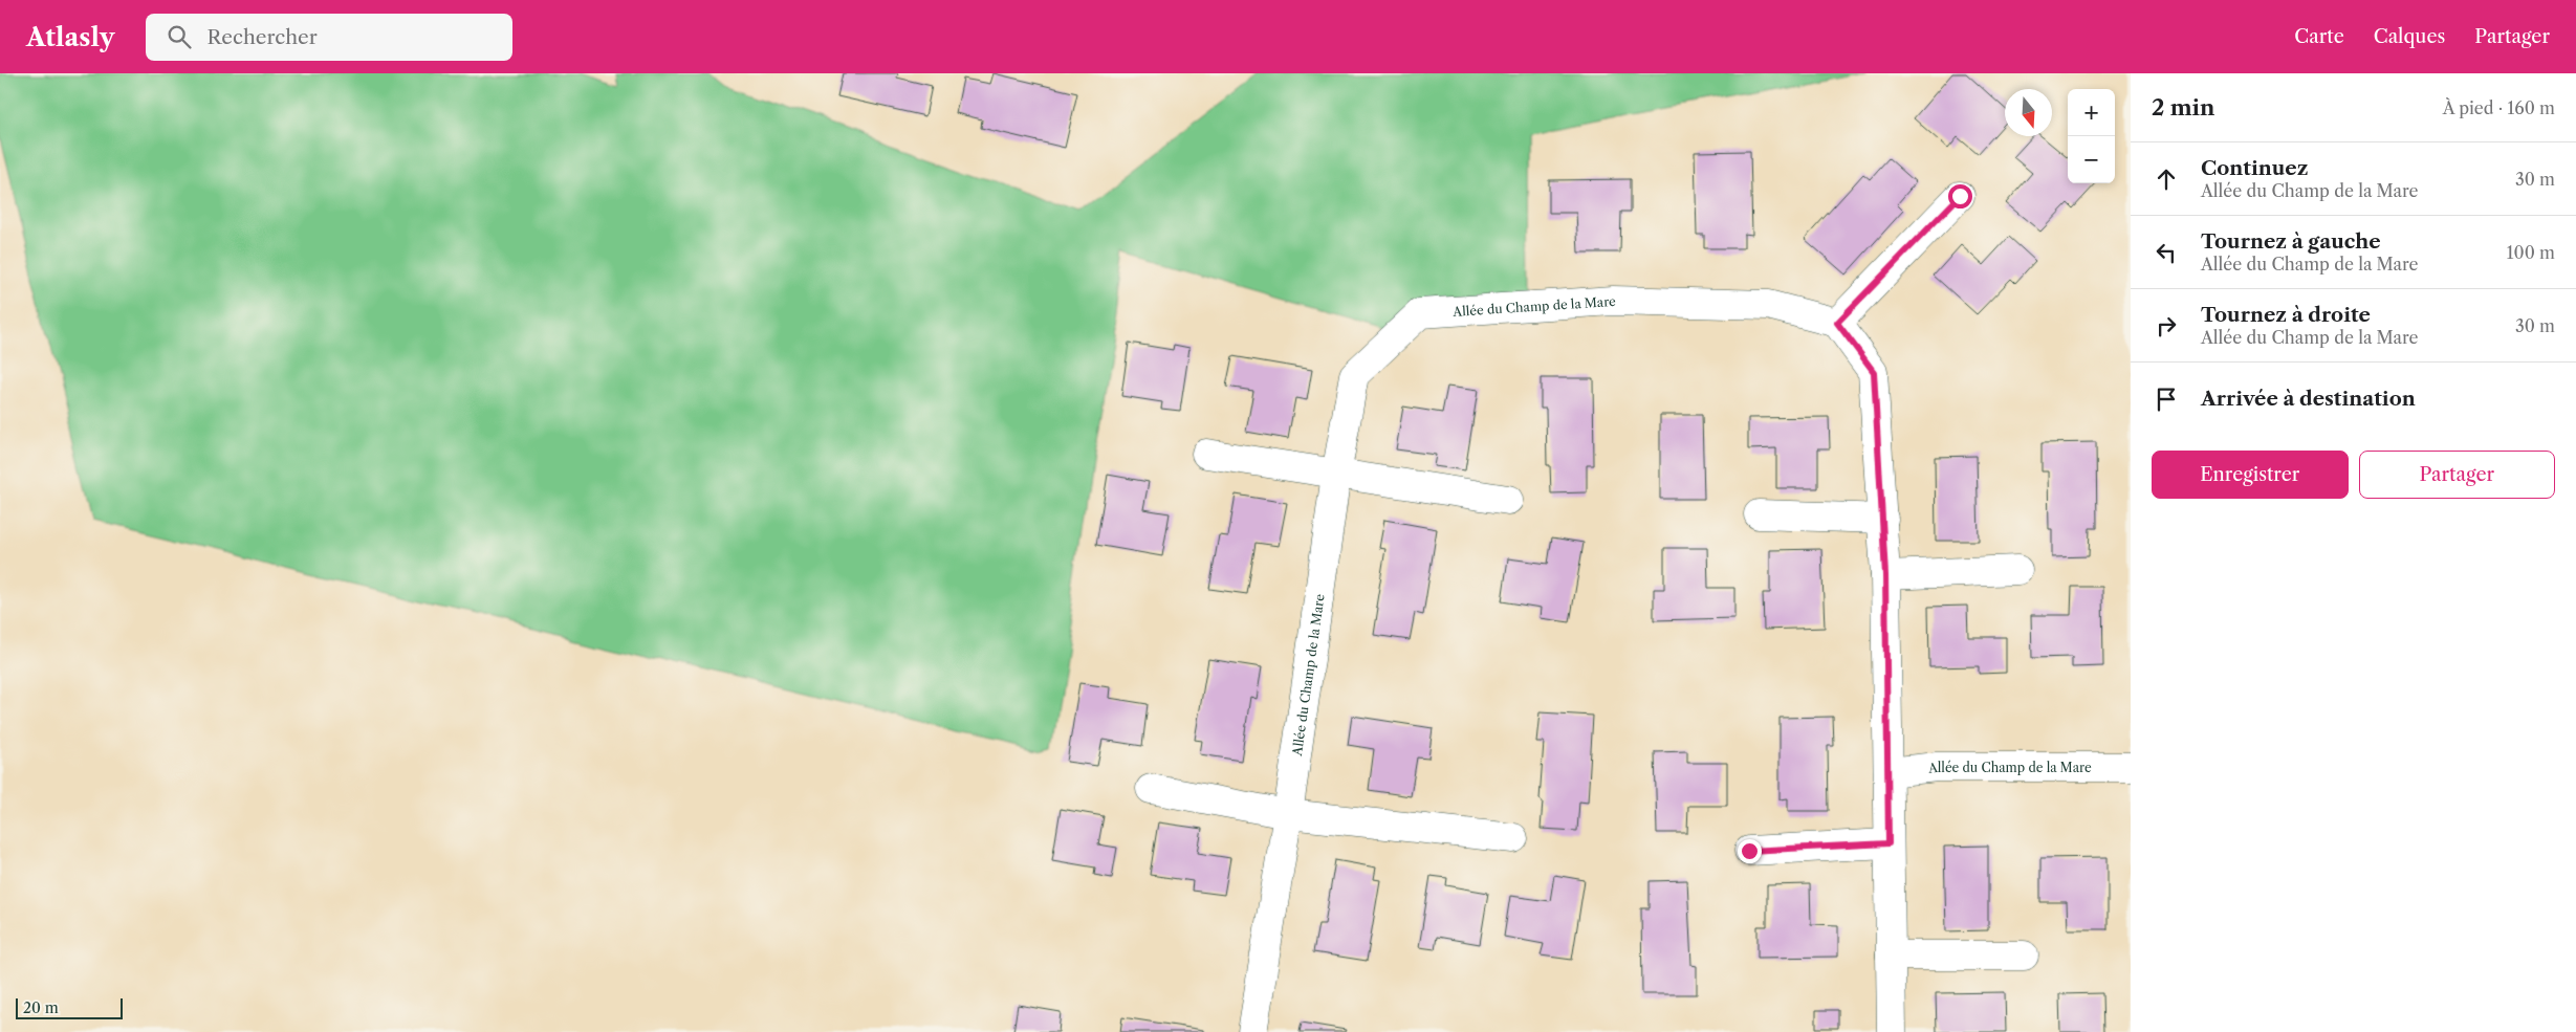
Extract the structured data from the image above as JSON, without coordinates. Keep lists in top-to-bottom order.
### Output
{
  "streets": {
    "street": ["Allée du Champ de la Mare"]
  },
  "scale_bar": "20 m",
  "north": "bottom",
  "page": {
    "header": "Atlasly",
    "search": "Rechercher",
    "nav": ["Carte", "Calques", "Partager"],
    "heading": ["2 min", "À pied · 160 m"],
    "map_buttons": ["+", "−"],
    "list": [
      ["Continuez", "Allée du Champ de la Mare", "30 m"],
      ["Tournez à gauche", "Allée du Champ de la Mare", "100 m"],
      ["Tournez à droite", "Allée du Champ de la Mare", "30 m"],
      "Arrivée à destination"
    ],
    "buttons": ["Enregistrer", "Partager"],
    "scale": "20 m"
  }
}
